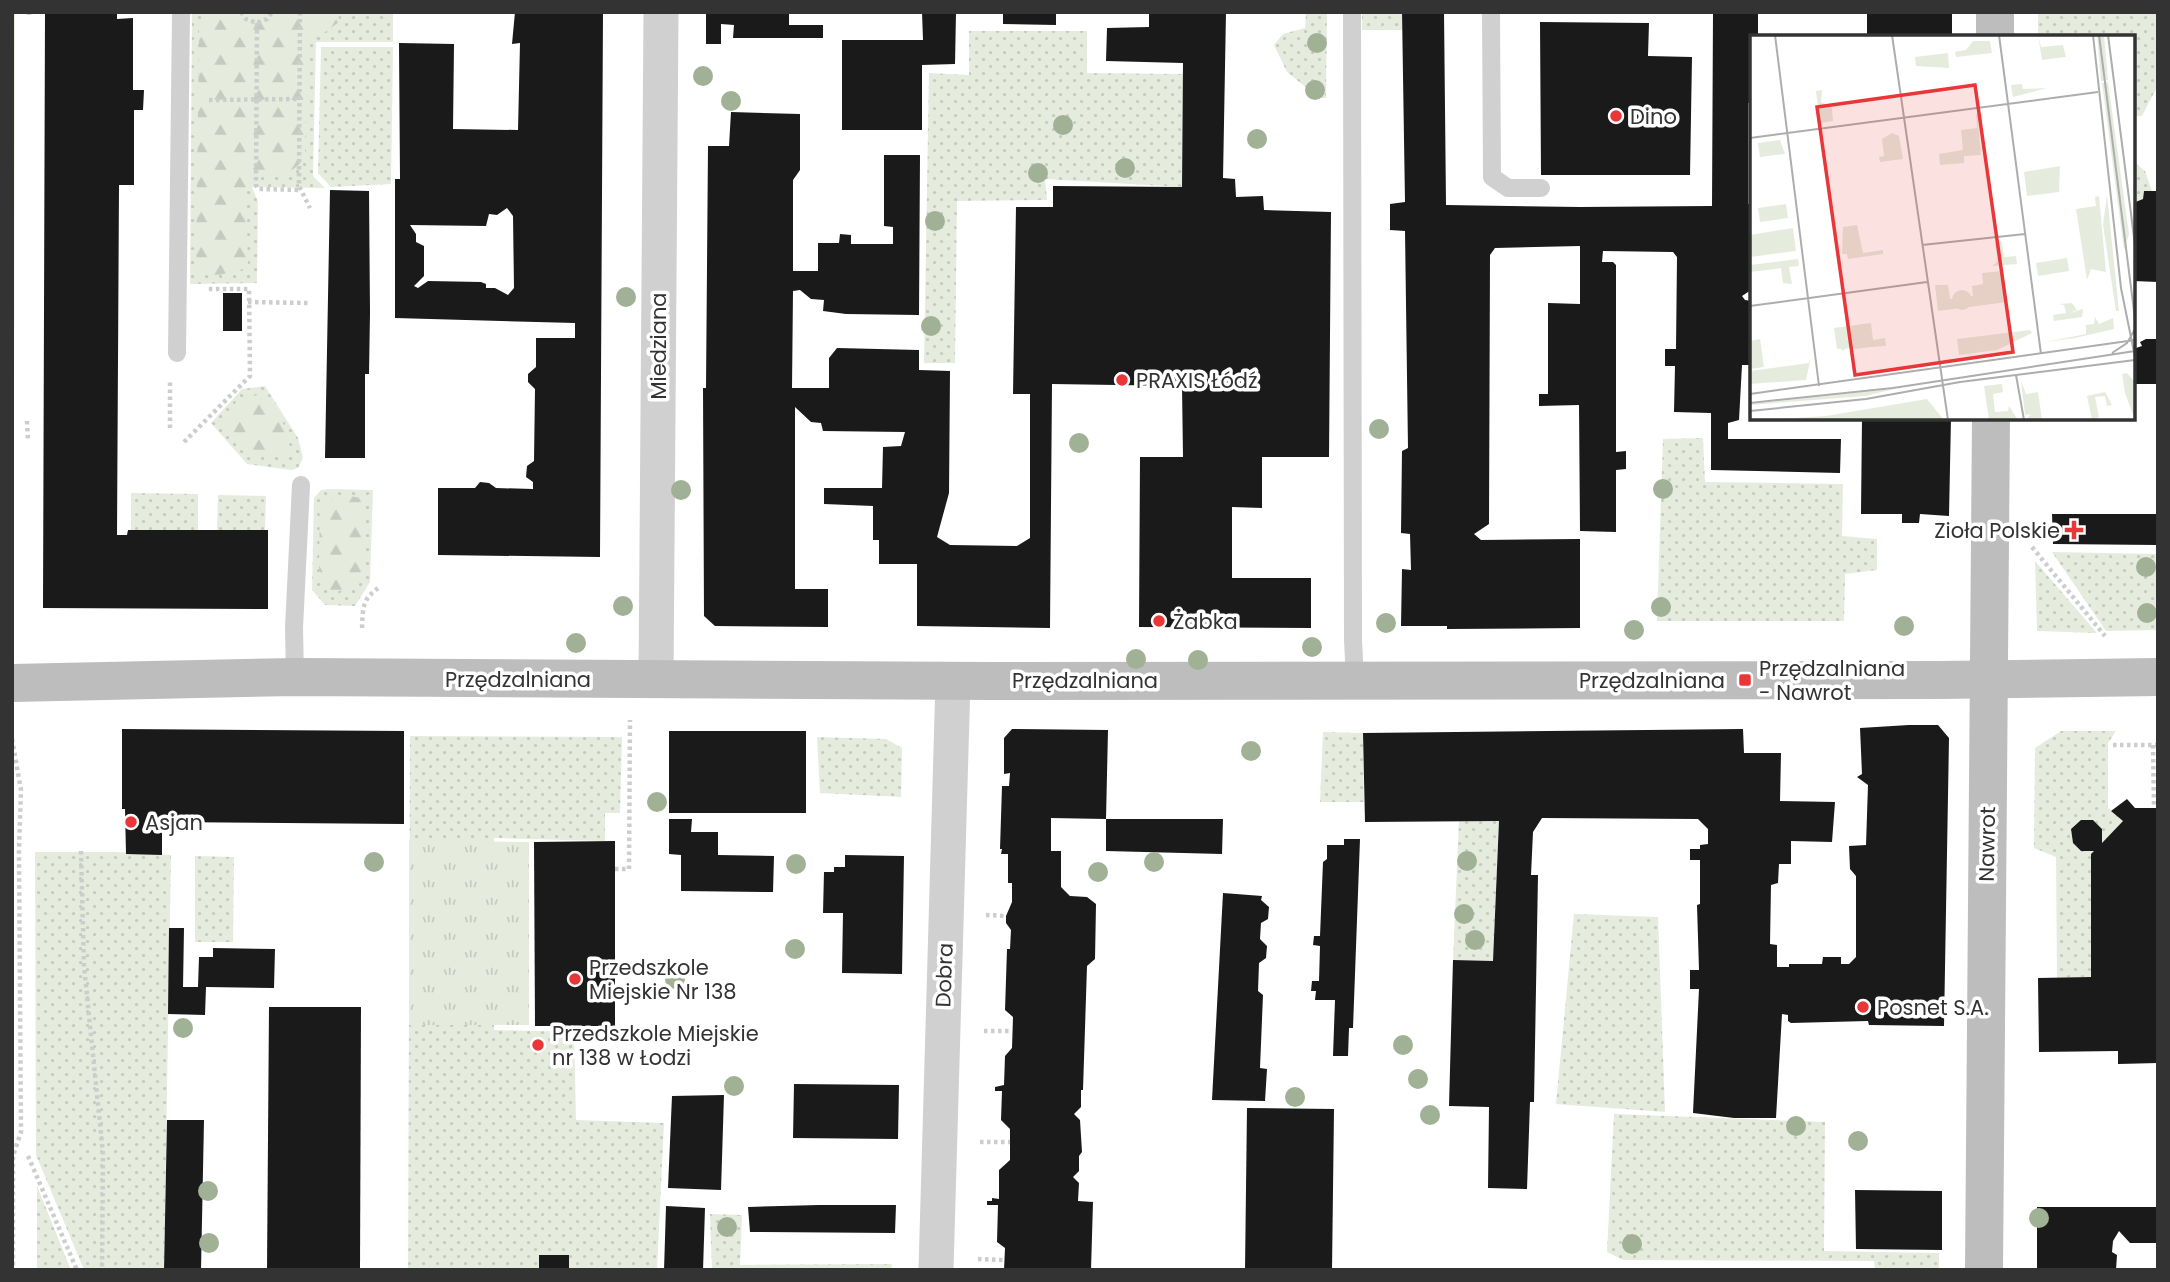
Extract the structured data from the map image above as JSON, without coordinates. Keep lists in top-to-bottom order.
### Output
{
  "streets": {
    "street": [
      "Miedziana",
      "Przędzalniana",
      "Nawrot",
      "Dobra"
    ]
  },
  "crossings": [
    ["Miedziana", "Przędzalniana"],
    ["Przędzalniana", "Nawrot"],
    ["Przędzalniana", "Dobra"]
  ],
  "places": {
    "other": [
      "Dino",
      "PRAXIS Łódź",
      "Żabka",
      "Asjan",
      "Przedszkole Miejskie Nr 138",
      "Posnet S.A.",
      "Przedszkole Miejskie nr 138 w Łodzi"
    ],
    "health": ["Zioła Polskie"],
    "transit": ["Przędzalniana - Nawrot"]
  }
}
